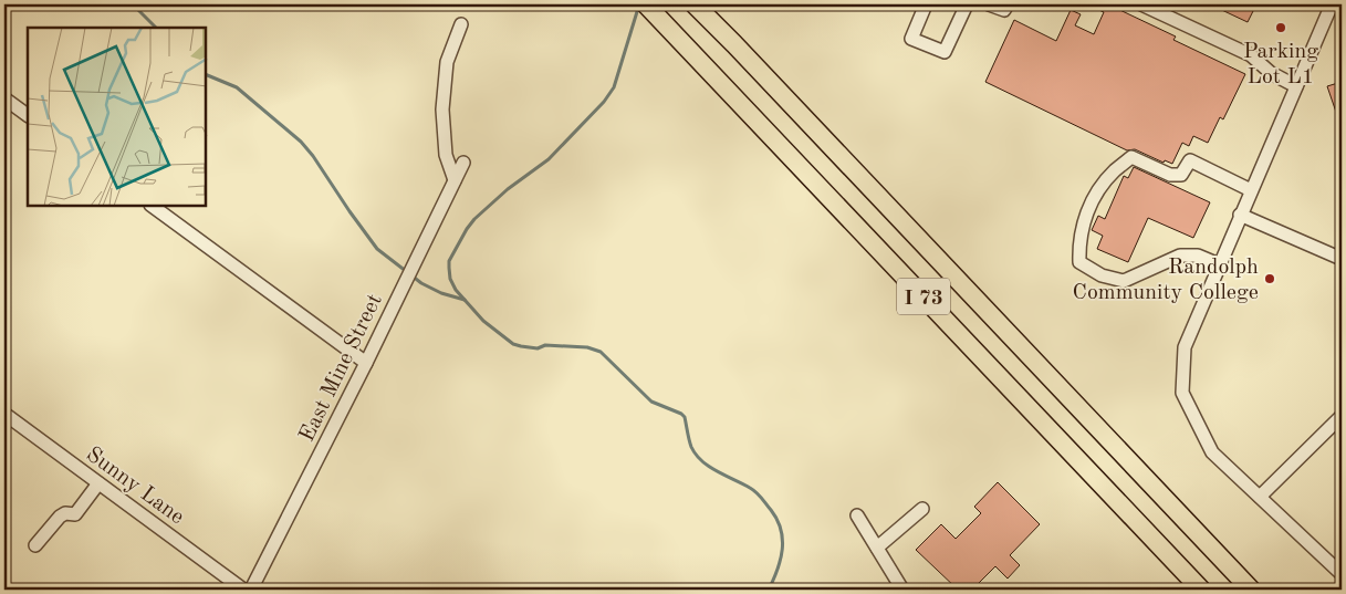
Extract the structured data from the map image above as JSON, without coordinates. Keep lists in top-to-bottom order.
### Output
{
  "streets": {
    "highway": ["I 73"],
    "street": ["East Mine Street", "Sunny Lane"]
  },
  "places": ["Parking Lot L1", "Randolph Community College"]
}
